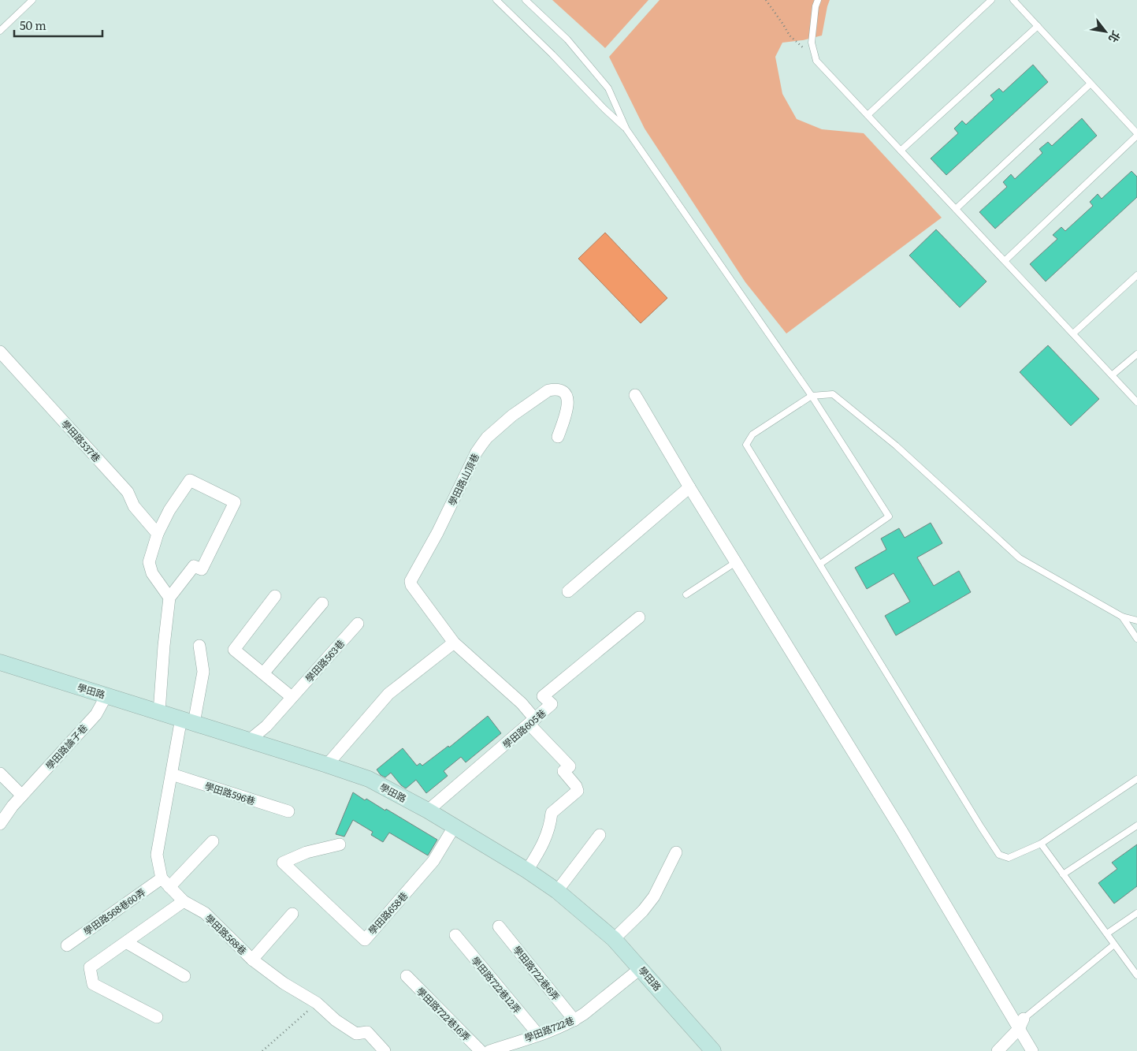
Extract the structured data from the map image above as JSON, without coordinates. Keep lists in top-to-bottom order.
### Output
{
  "streets": {
    "main road": ["學田路"],
    "street": [
      "學田路537巷",
      "學田路山頂巷",
      "學田路563巷",
      "學田路605巷",
      "學田路論子巷",
      "學田路596巷",
      "學田路568巷60弄",
      "學田路658巷",
      "學田路568巷",
      "學田路722巷6弄",
      "學田路722巷12弄",
      "學田路722巷16弄",
      "學田路722巷"
    ]
  },
  "crossings": [
    ["學田路山頂巷", "學田路"],
    ["學田路山頂巷", "學田路605巷"],
    ["學田路563巷", "學田路"],
    ["學田路", "學田路605巷"],
    ["學田路", "學田路論子巷"],
    ["學田路", "學田路658巷"],
    ["學田路", "學田路722巷"],
    ["學田路568巷60弄", "學田路568巷"],
    ["學田路722巷6弄", "學田路722巷"],
    ["學田路722巷12弄", "學田路722巷"]
  ],
  "scale_bar": "50 m",
  "north": "bottom right"
}
